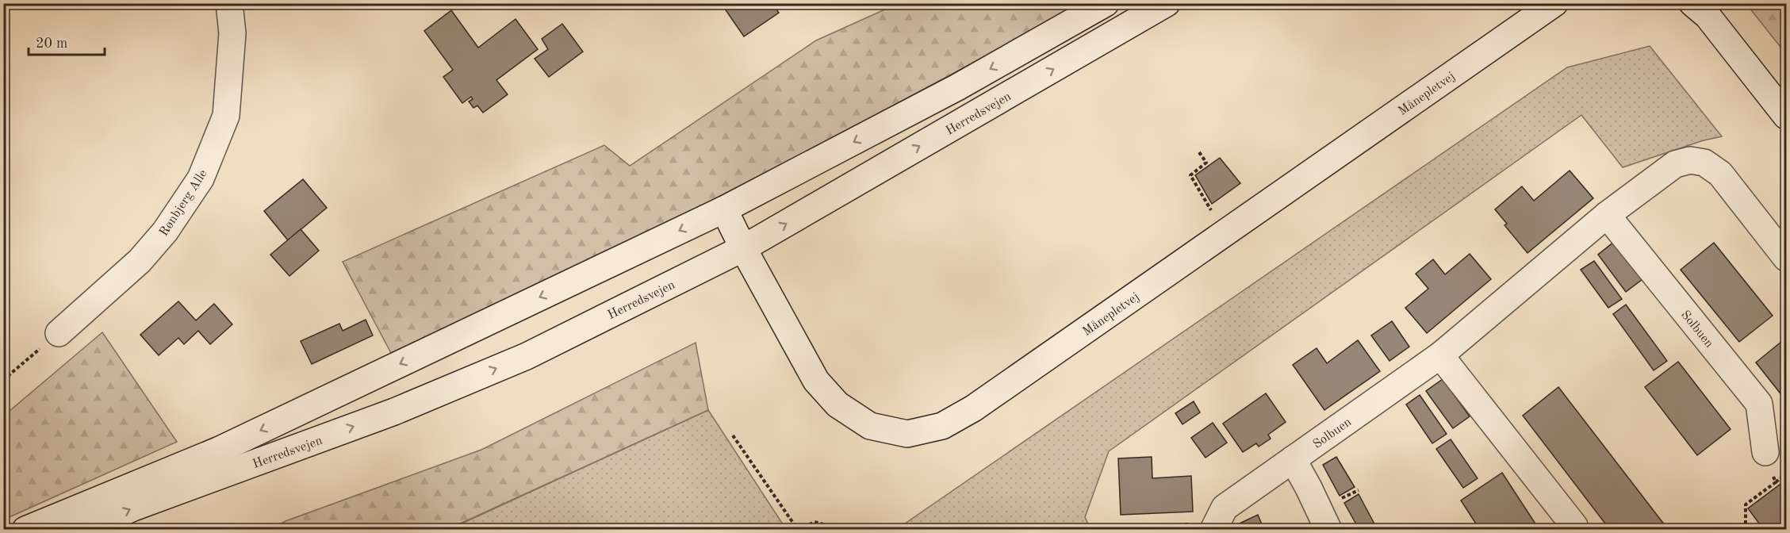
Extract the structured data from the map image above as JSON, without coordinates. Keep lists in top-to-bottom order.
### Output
{
  "streets": {
    "street": [
      "Månepletvej",
      "Herredsvejen",
      "Rønbjerg Alle",
      "Solbuen"
    ]
  },
  "crossings": [
    ["Månepletvej", "Herredsvejen"]
  ],
  "scale_bar": "20 m"
}
